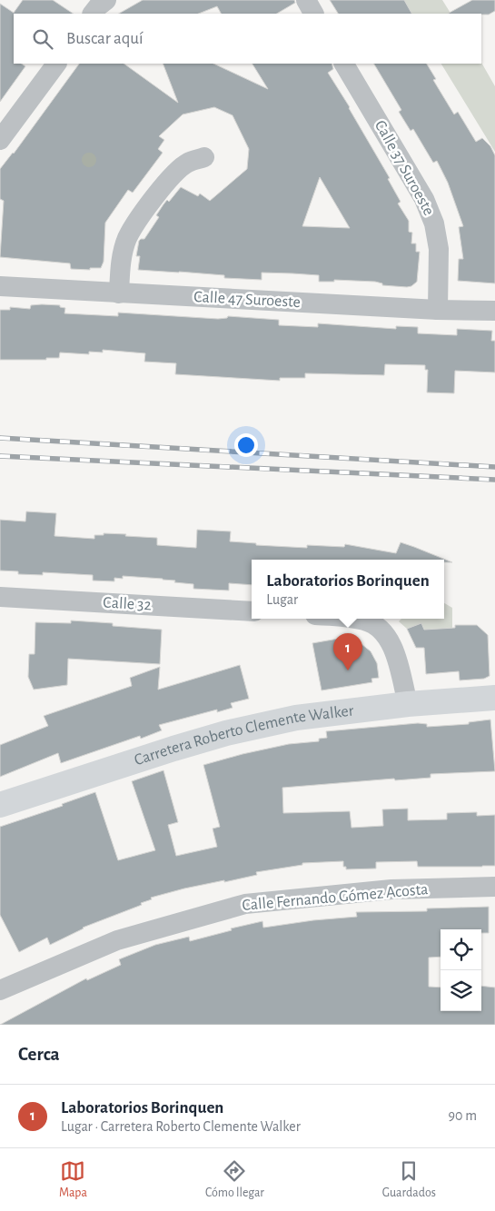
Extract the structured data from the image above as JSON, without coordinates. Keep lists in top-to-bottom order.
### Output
{
  "streets": {
    "main road": ["Carretera Roberto Clemente Walker"],
    "street": [
      "Calle 37 Suroeste",
      "Calle 47 Suroeste",
      "Calle 32",
      "Calle Fernando Gómez Acosta"
    ]
  },
  "crossings": [
    ["Calle 37 Suroeste", "Calle 47 Suroeste"]
  ],
  "page": {
    "search": "Buscar aquí",
    "popup": ["Laboratorios Borinquen", "Lugar"],
    "pins": "1",
    "heading": "Cerca",
    "list": [
      {
        "mark": "1",
        "name": "Laboratorios Borinquen",
        "note": "Lugar · Carretera Roberto Clemente Walker",
        "value": "90 m"
      }
    ],
    "nav": ["Mapa", "Cómo llegar", "Guardados"]
  }
}
